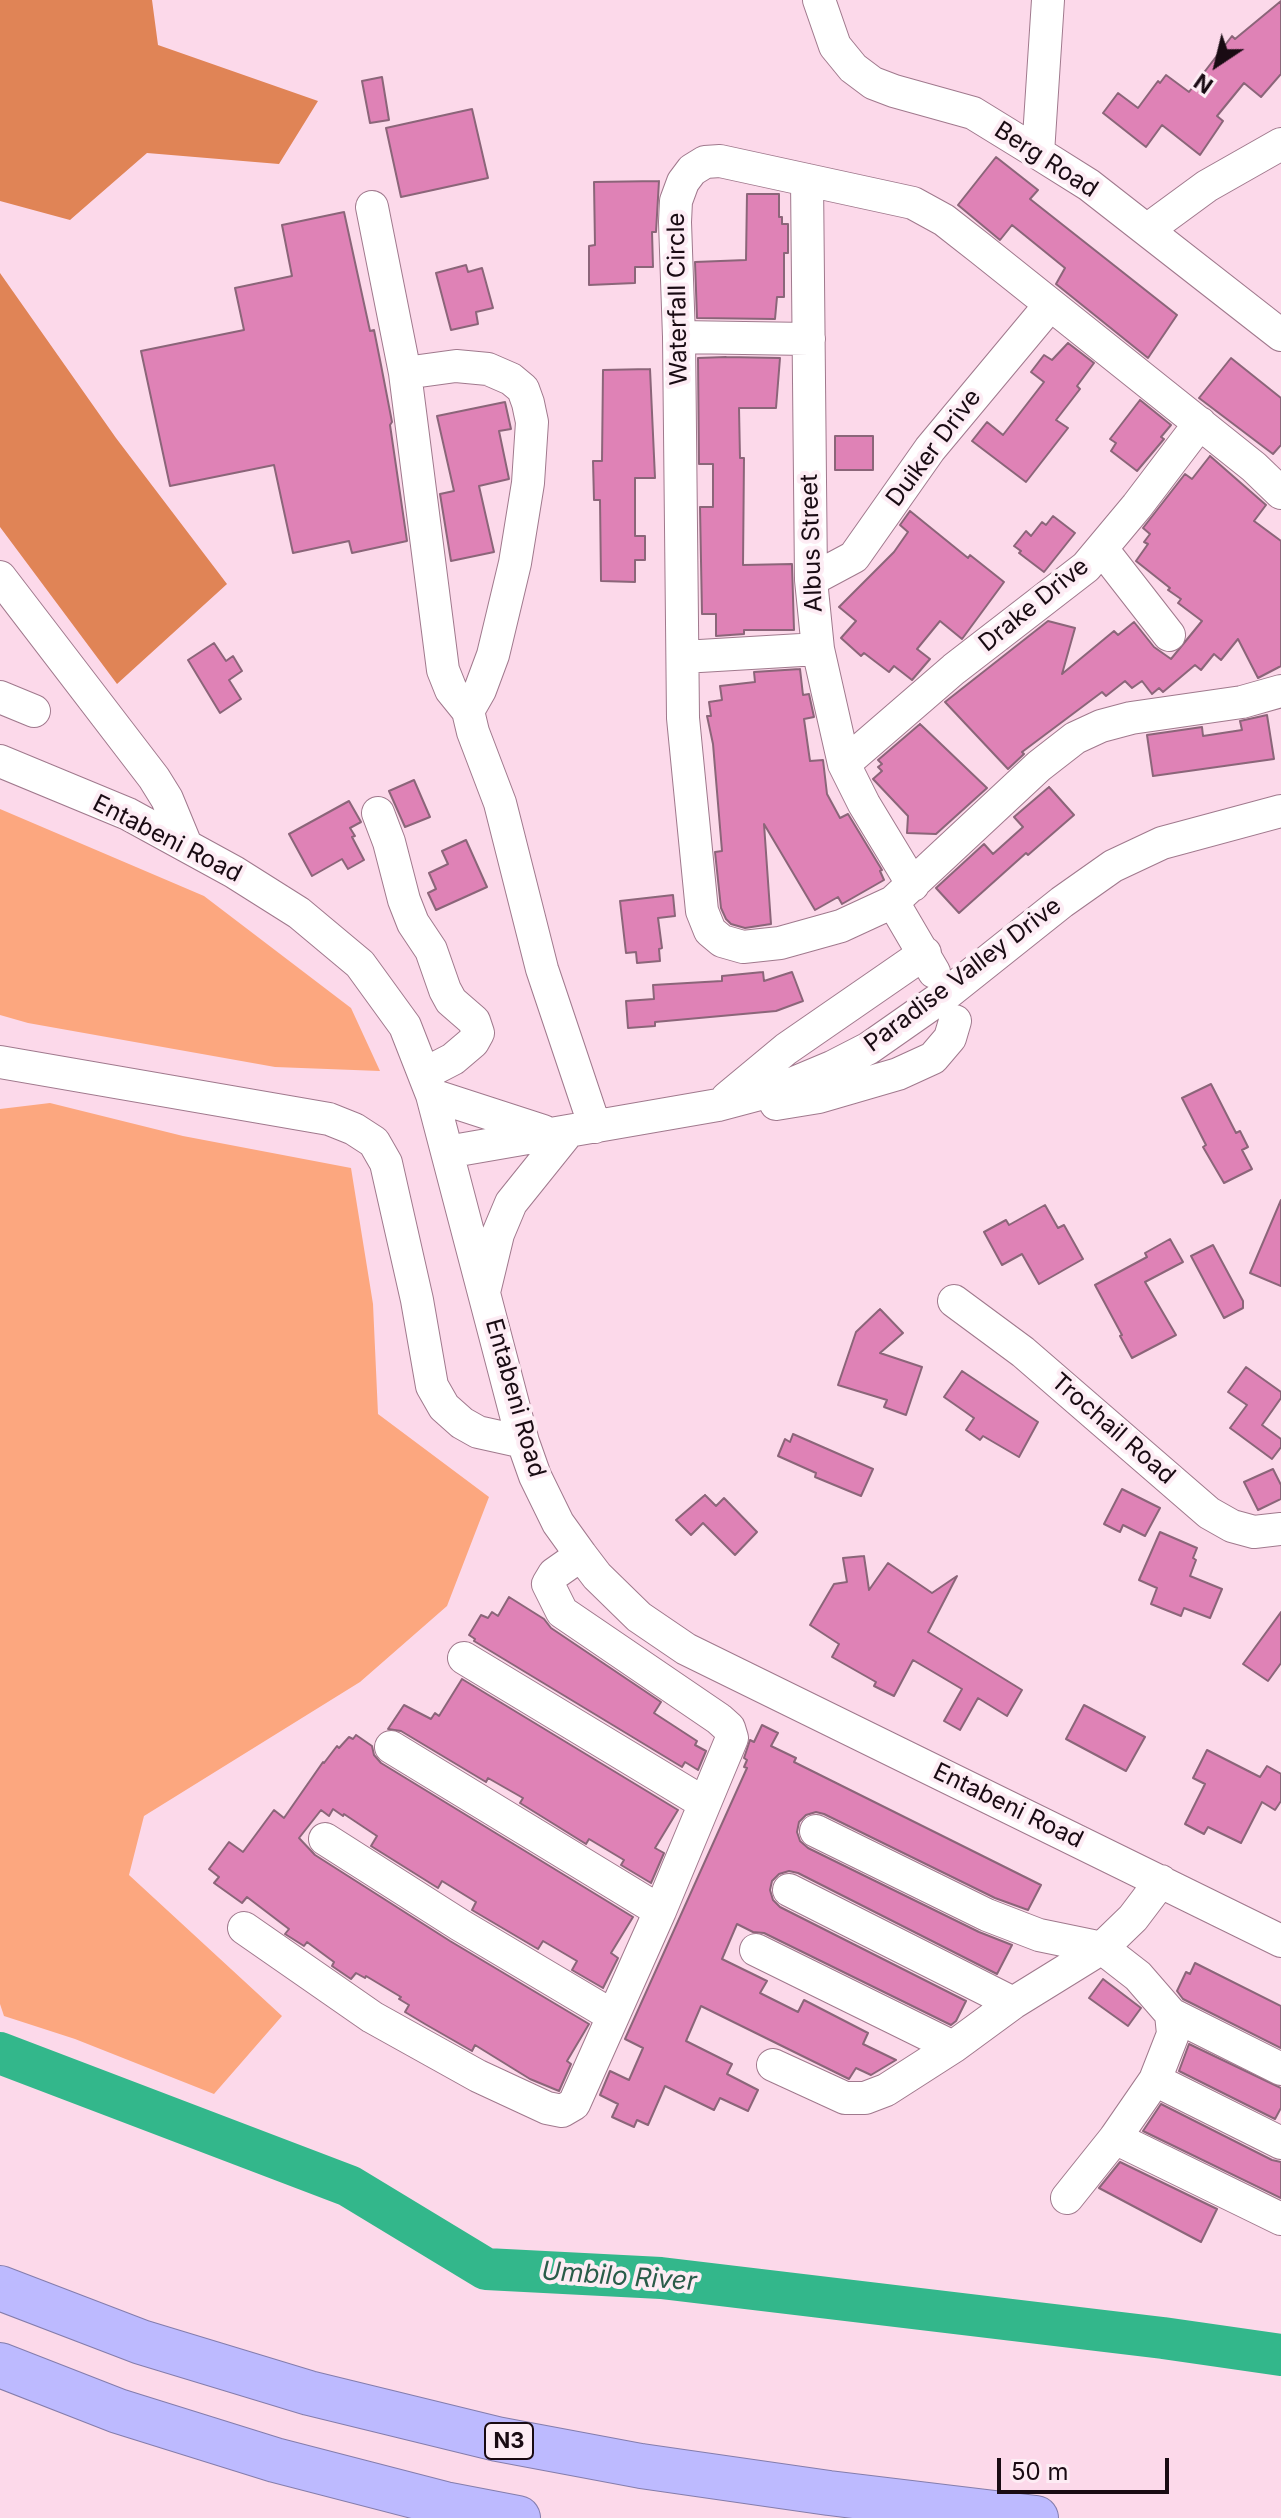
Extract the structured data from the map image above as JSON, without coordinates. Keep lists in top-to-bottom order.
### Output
{
  "streets": {
    "highway": ["N3"],
    "street": [
      "Berg Road",
      "Waterfall Circle",
      "Duiker Drive",
      "Albus Street",
      "Drake Drive",
      "Entabeni Road",
      "Paradise Valley Drive",
      "Trochail Road"
    ]
  },
  "crossings": [
    ["Waterfall Circle", "Duiker Drive"],
    ["Waterfall Circle", "Albus Street"],
    ["Waterfall Circle", "Drake Drive"],
    ["Duiker Drive", "Albus Street"],
    ["Albus Street", "Drake Drive"],
    ["Entabeni Road", "Paradise Valley Drive"]
  ],
  "water": ["Umbilo River"],
  "scale_bar": "50 m",
  "north": "bottom left"
}
